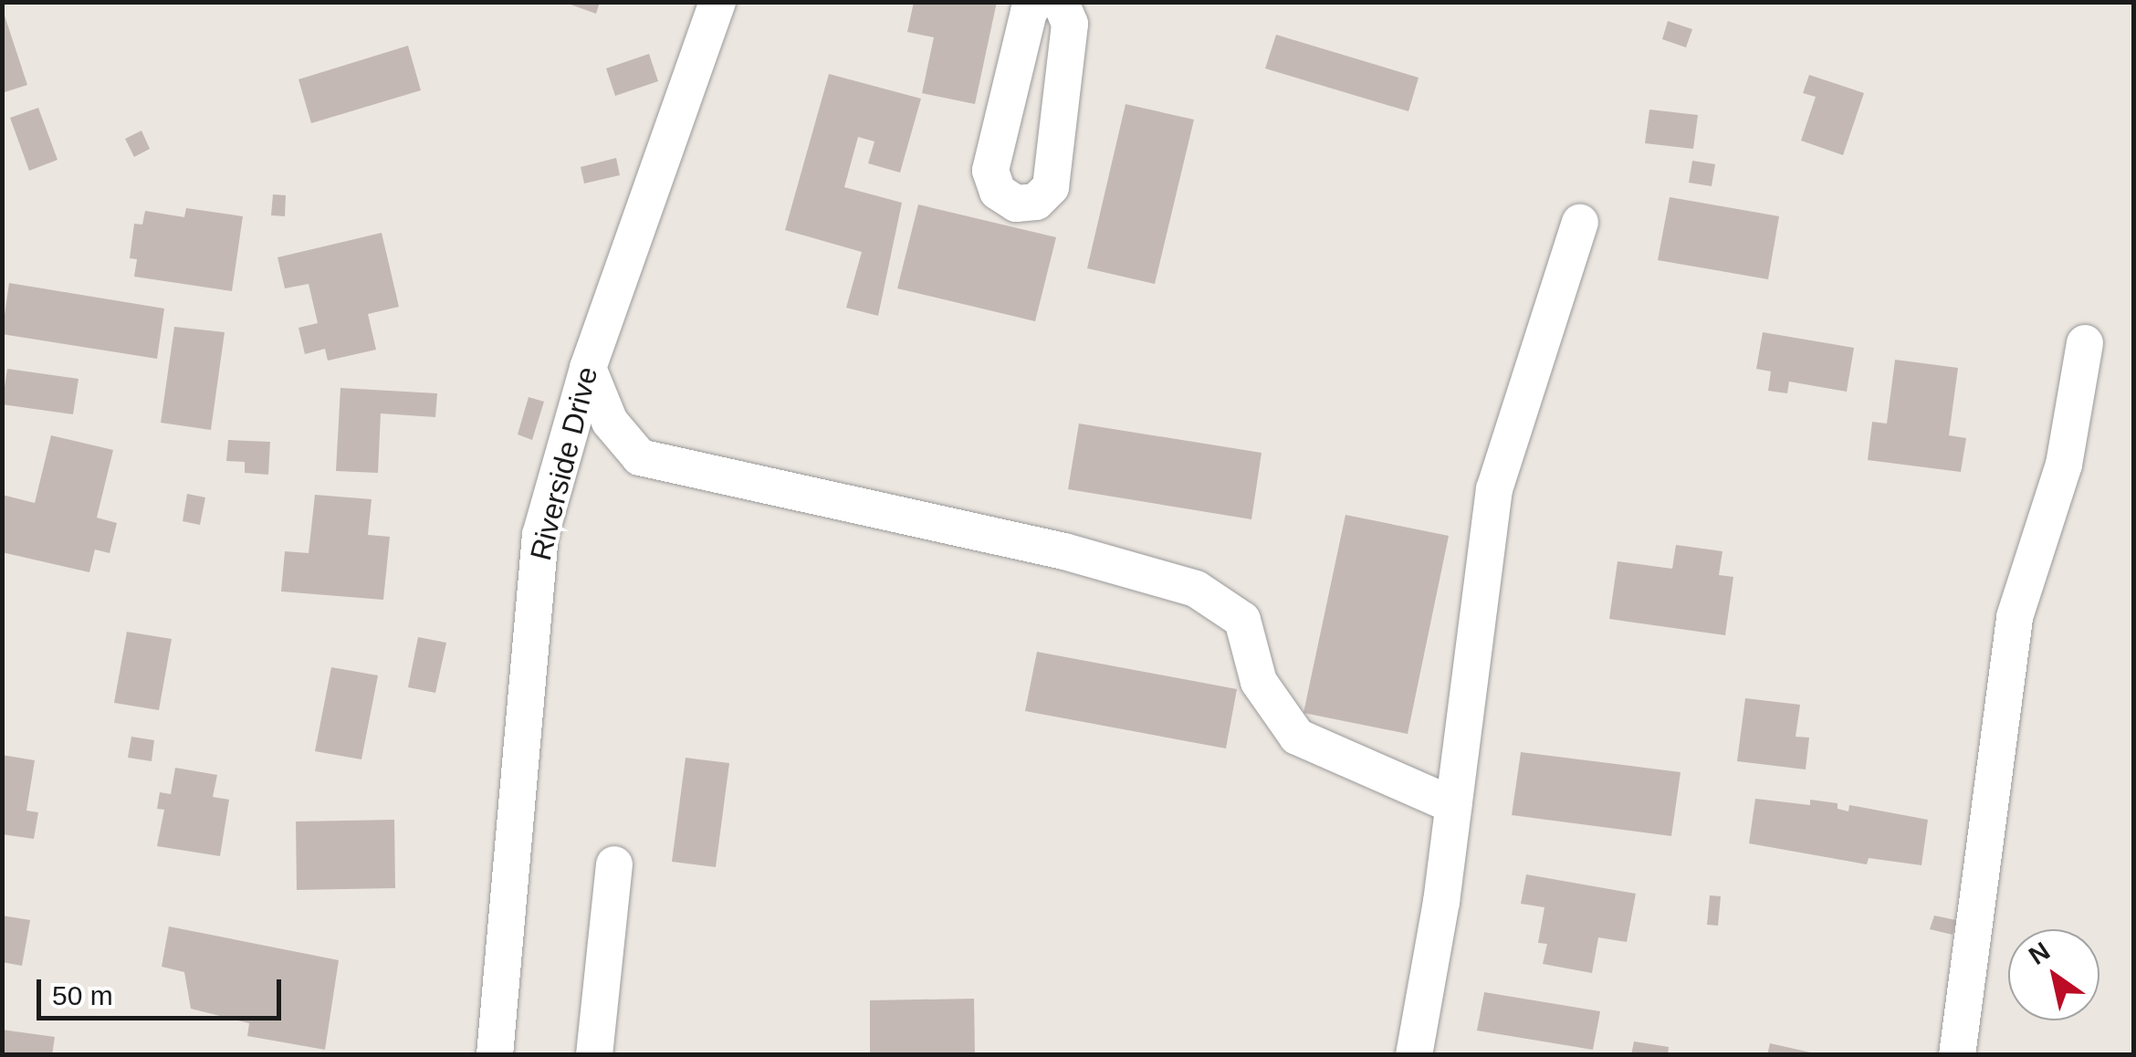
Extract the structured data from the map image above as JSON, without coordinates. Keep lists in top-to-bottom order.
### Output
{
  "streets": {
    "street": ["Riverside Drive"]
  },
  "scale_bar": "50 m",
  "north": "top left"
}
